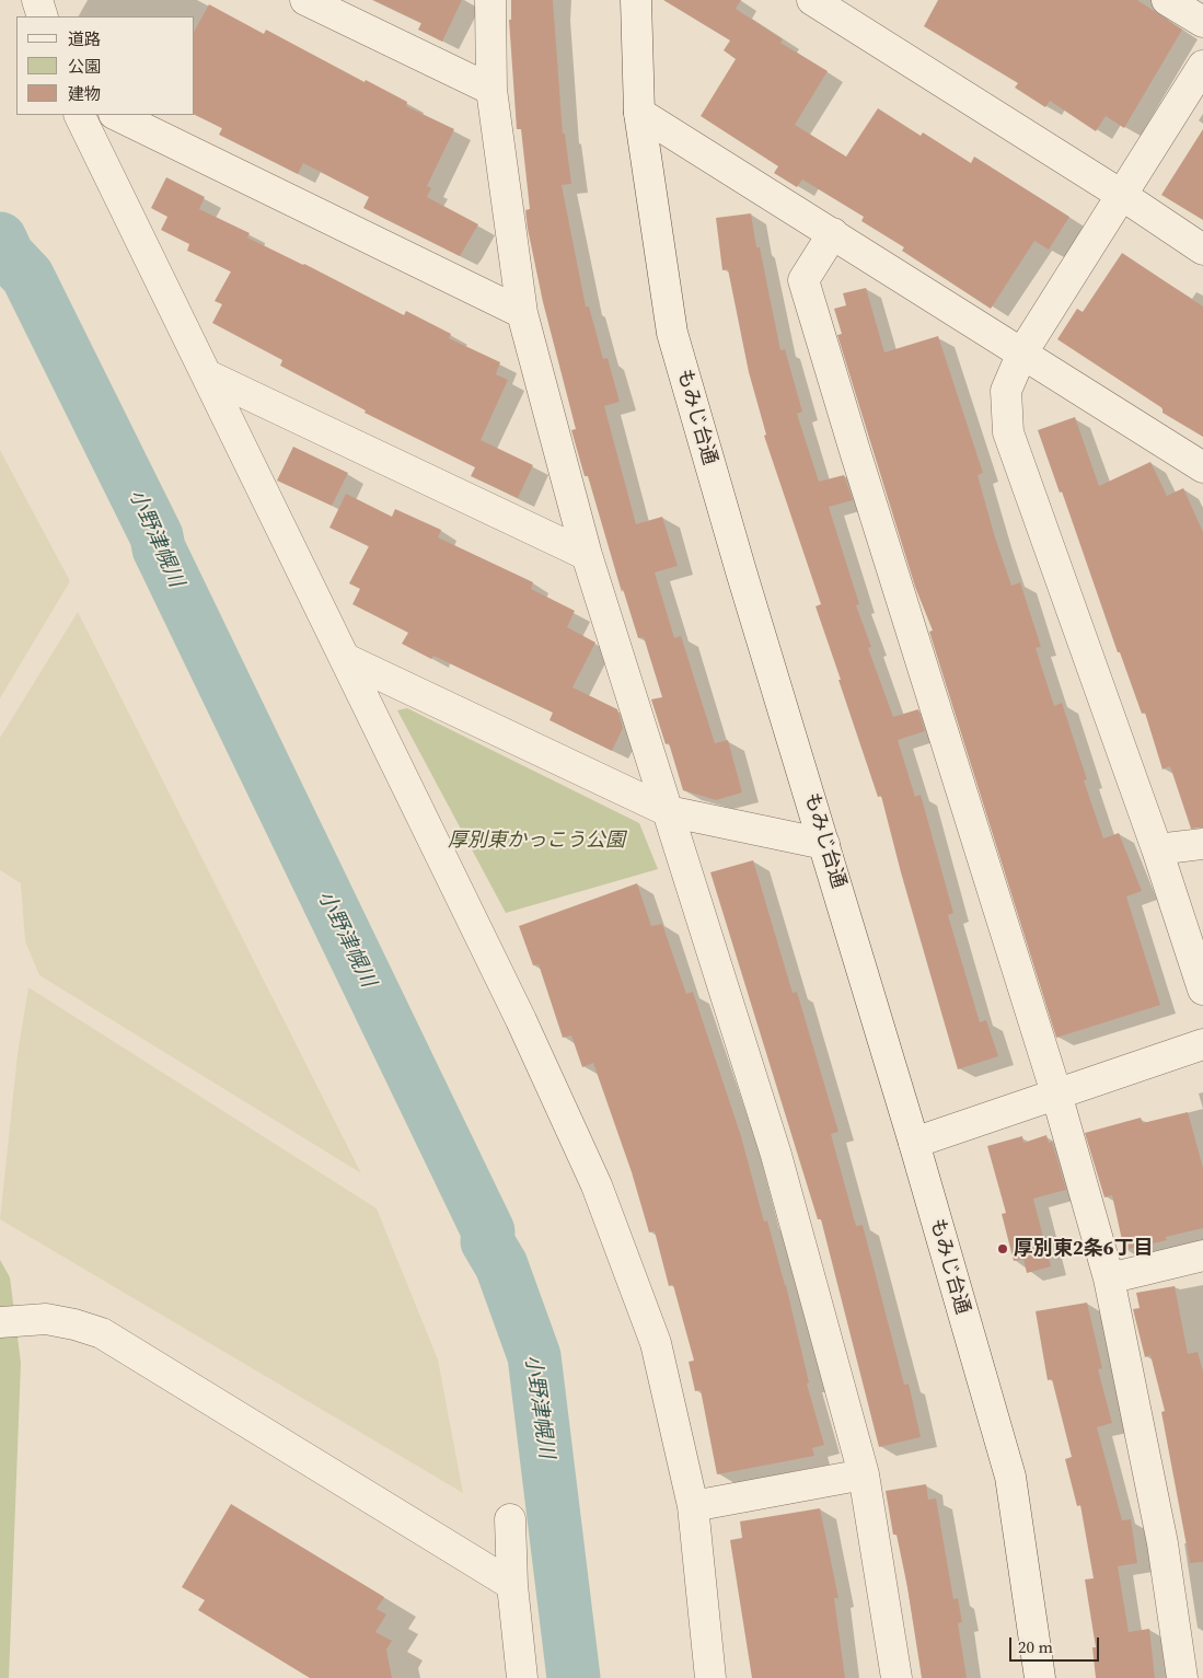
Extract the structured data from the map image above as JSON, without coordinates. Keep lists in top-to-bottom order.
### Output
{
  "streets": {
    "street": ["もみじ台通"]
  },
  "water": ["小野津幌川"],
  "parks": ["厚別東かっこう公園"],
  "places": ["厚別東2条6丁目"],
  "legend": ["道路", "公園", "建物"],
  "scale_bar": "20 m"
}
